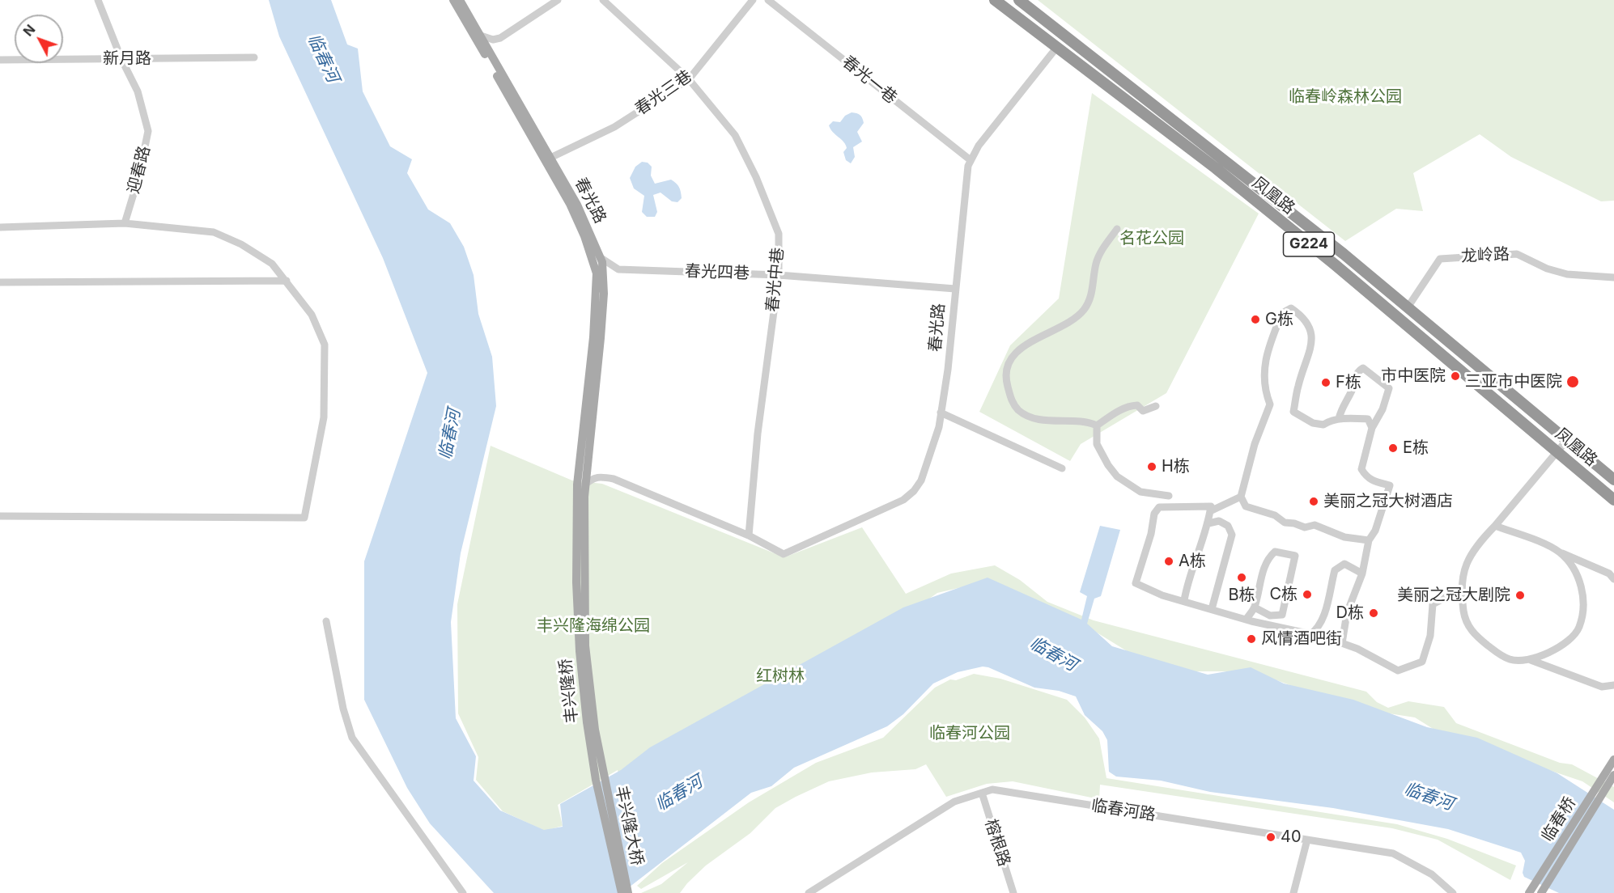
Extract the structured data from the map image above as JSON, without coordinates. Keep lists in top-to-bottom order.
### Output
{
  "streets": {
    "highway": ["凤凰路", "G224"],
    "main road": [
      "春光路",
      "丰兴隆桥",
      "临春桥",
      "丰兴隆大桥"
    ],
    "street": [
      "新月路",
      "春光一巷",
      "春光三巷",
      "迎春路",
      "龙岭路",
      "春光四巷",
      "春光中巷",
      "临春河路",
      "榕根路"
    ]
  },
  "crossings": [
    ["新月路", "迎春路"],
    ["春光一巷", "春光路"],
    ["春光三巷", "春光路"],
    ["春光三巷", "春光中巷"],
    ["凤凰路", "春光路"],
    ["凤凰路", "龙岭路"],
    ["春光路", "春光四巷"],
    ["春光路", "春光中巷"],
    ["春光路", "丰兴隆桥"],
    ["春光四巷", "春光中巷"],
    ["丰兴隆桥", "丰兴隆大桥"],
    ["临春河路", "榕根路"]
  ],
  "water": ["临春河"],
  "parks": [
    "临春岭森林公园",
    "名花公园",
    "丰兴隆海绵公园",
    "红树林",
    "临春河公园"
  ],
  "places": [
    "G栋",
    "市中医院",
    "三亚市中医院",
    "F栋",
    "E栋",
    "H栋",
    "美丽之冠大树酒店",
    "A栋",
    "B栋",
    "C栋",
    "美丽之冠大剧院",
    "D栋",
    "风情酒吧街",
    "40"
  ],
  "north": "top left"
}
